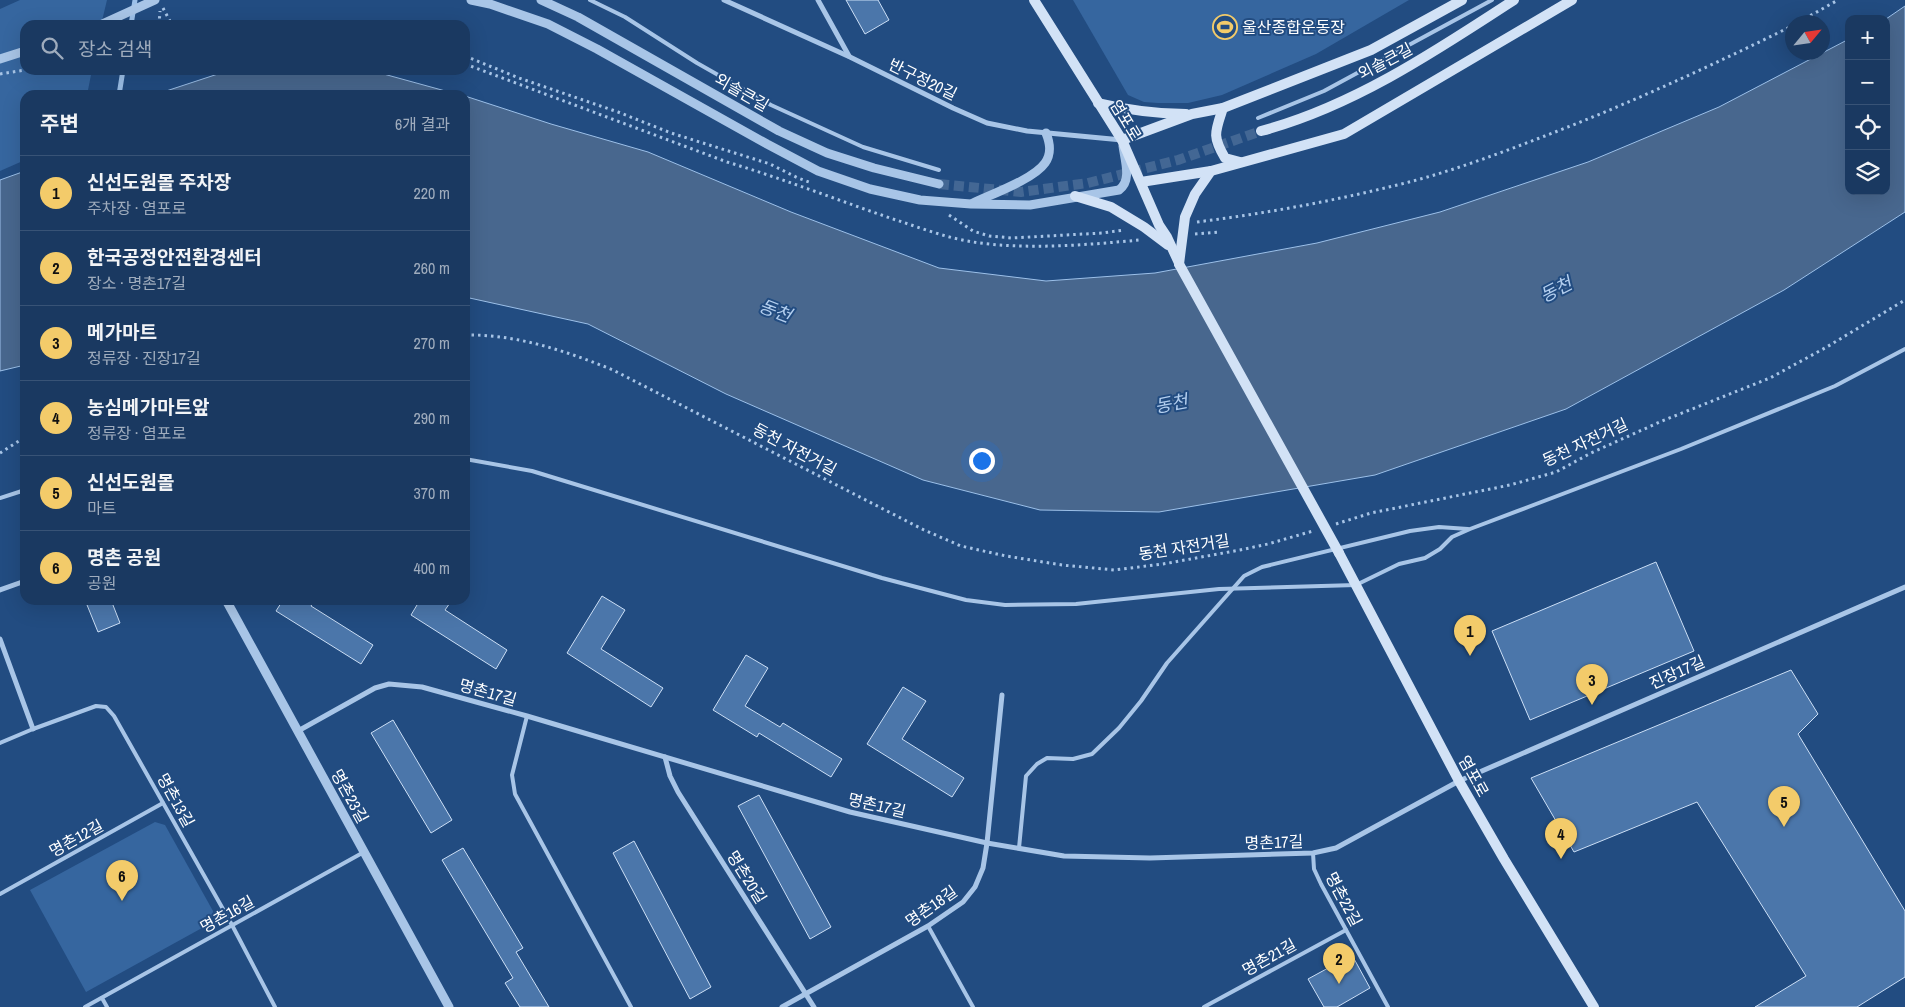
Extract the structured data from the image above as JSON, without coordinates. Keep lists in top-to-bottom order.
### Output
{
  "streets": {
    "main road": ["외솔큰길", "염포로"],
    "street": [
      "반구정20길",
      "진장17길",
      "명촌17길",
      "명촌23길",
      "명촌20길",
      "명촌18길"
    ],
    "lane": [
      "명촌13길",
      "명촌12길",
      "명촌22길",
      "명촌16길",
      "명촌21길"
    ],
    "path": ["동천 자전거길"]
  },
  "crossings": [
    ["반구정20길", "염포로"],
    ["염포로", "진장17길"],
    ["염포로", "명촌17길"],
    ["진장17길", "명촌17길"],
    ["명촌17길", "명촌23길"],
    ["명촌17길", "명촌20길"],
    ["명촌17길", "명촌22길"],
    ["명촌17길", "명촌18길"],
    ["명촌23길", "명촌16길"],
    ["명촌13길", "명촌12길"],
    ["명촌13길", "명촌16길"],
    ["명촌20길", "명촌18길"],
    ["명촌22길", "명촌21길"]
  ],
  "water": ["동천"],
  "places": {
    "sports": ["울산종합운동장"]
  },
  "north": "top right",
  "page": {
    "map_buttons": ["+", "−"],
    "search": "장소 검색",
    "heading": ["주변", "6개 결과"],
    "list": [
      {
        "mark": "1",
        "name": "신선도원몰 주차장",
        "note": "주차장 · 염포로",
        "value": "220 m"
      },
      {
        "mark": "2",
        "name": "한국공정안전환경센터",
        "note": "장소 · 명촌17길",
        "value": "260 m"
      },
      {
        "mark": "3",
        "name": "메가마트",
        "note": "정류장 · 진장17길",
        "value": "270 m"
      },
      {
        "mark": "4",
        "name": "농심메가마트앞",
        "note": "정류장 · 염포로",
        "value": "290 m"
      },
      {
        "mark": "5",
        "name": "신선도원몰",
        "note": "마트",
        "value": "370 m"
      },
      {
        "mark": "6",
        "name": "명촌 공원",
        "note": "공원",
        "value": "400 m"
      }
    ],
    "pins": [
      "1",
      "3",
      "5",
      "4",
      "6",
      "2"
    ]
  }
}
